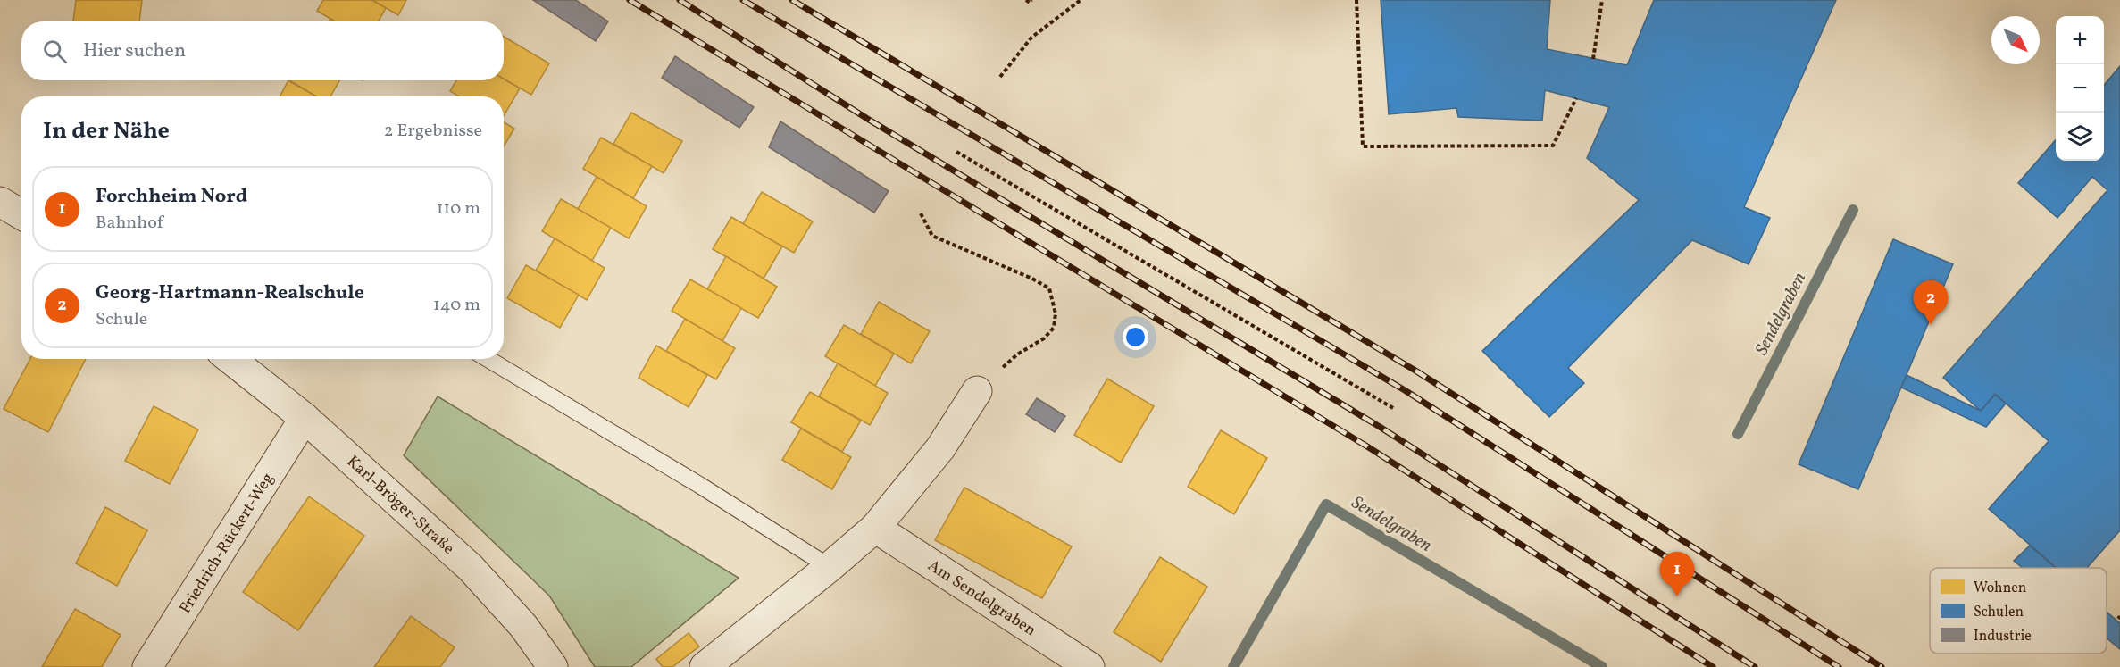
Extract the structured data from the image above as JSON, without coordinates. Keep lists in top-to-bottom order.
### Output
{
  "streets": {
    "street": ["Karl-Bröger-Straße", "Friedrich-Rückert-Weg", "Am Sendelgraben"]
  },
  "crossings": [
    ["Karl-Bröger-Straße", "Friedrich-Rückert-Weg"]
  ],
  "water": ["Sendelgraben"],
  "legend": ["Wohnen", "Schulen", "Industrie"],
  "north": "bottom right",
  "page": {
    "map_buttons": ["+", "−"],
    "search": "Hier suchen",
    "heading": ["In der Nähe", "2 Ergebnisse"],
    "list": [
      {
        "mark": "1",
        "name": "Forchheim Nord",
        "note": "Bahnhof",
        "value": "110 m"
      },
      {
        "mark": "2",
        "name": "Georg-Hartmann-Realschule",
        "note": "Schule",
        "value": "140 m"
      }
    ],
    "pins": ["2", "1"]
  }
}
